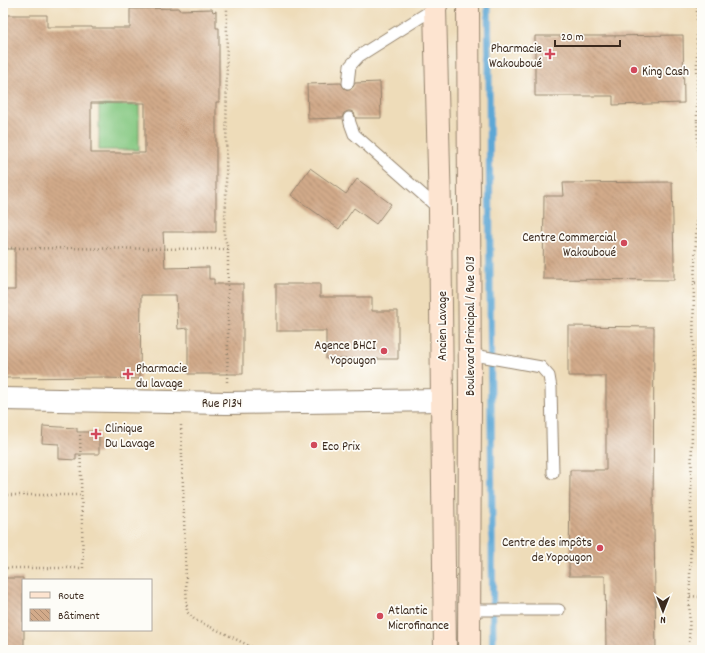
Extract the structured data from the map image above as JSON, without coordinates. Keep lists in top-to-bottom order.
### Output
{
  "streets": {
    "main road": ["Ancien Lavage", "Boulevard Principal / Rue O13"],
    "street": ["Rue P134"]
  },
  "crossings": [
    ["Ancien Lavage", "Rue P134"]
  ],
  "places": {
    "health": ["Pharmacie Wakouboué", "Pharmacie du lavage", "Clinique Du Lavage"],
    "other": [
      "King Cash",
      "Centre Commercial Wakouboué",
      "Agence BHCI Yopougon",
      "Eco Prix",
      "Centre des impôts de Yopougon",
      "Atlantic Microfinance"
    ]
  },
  "legend": ["Route", "Bâtiment"],
  "scale_bar": "20 m",
  "north": "bottom"
}
